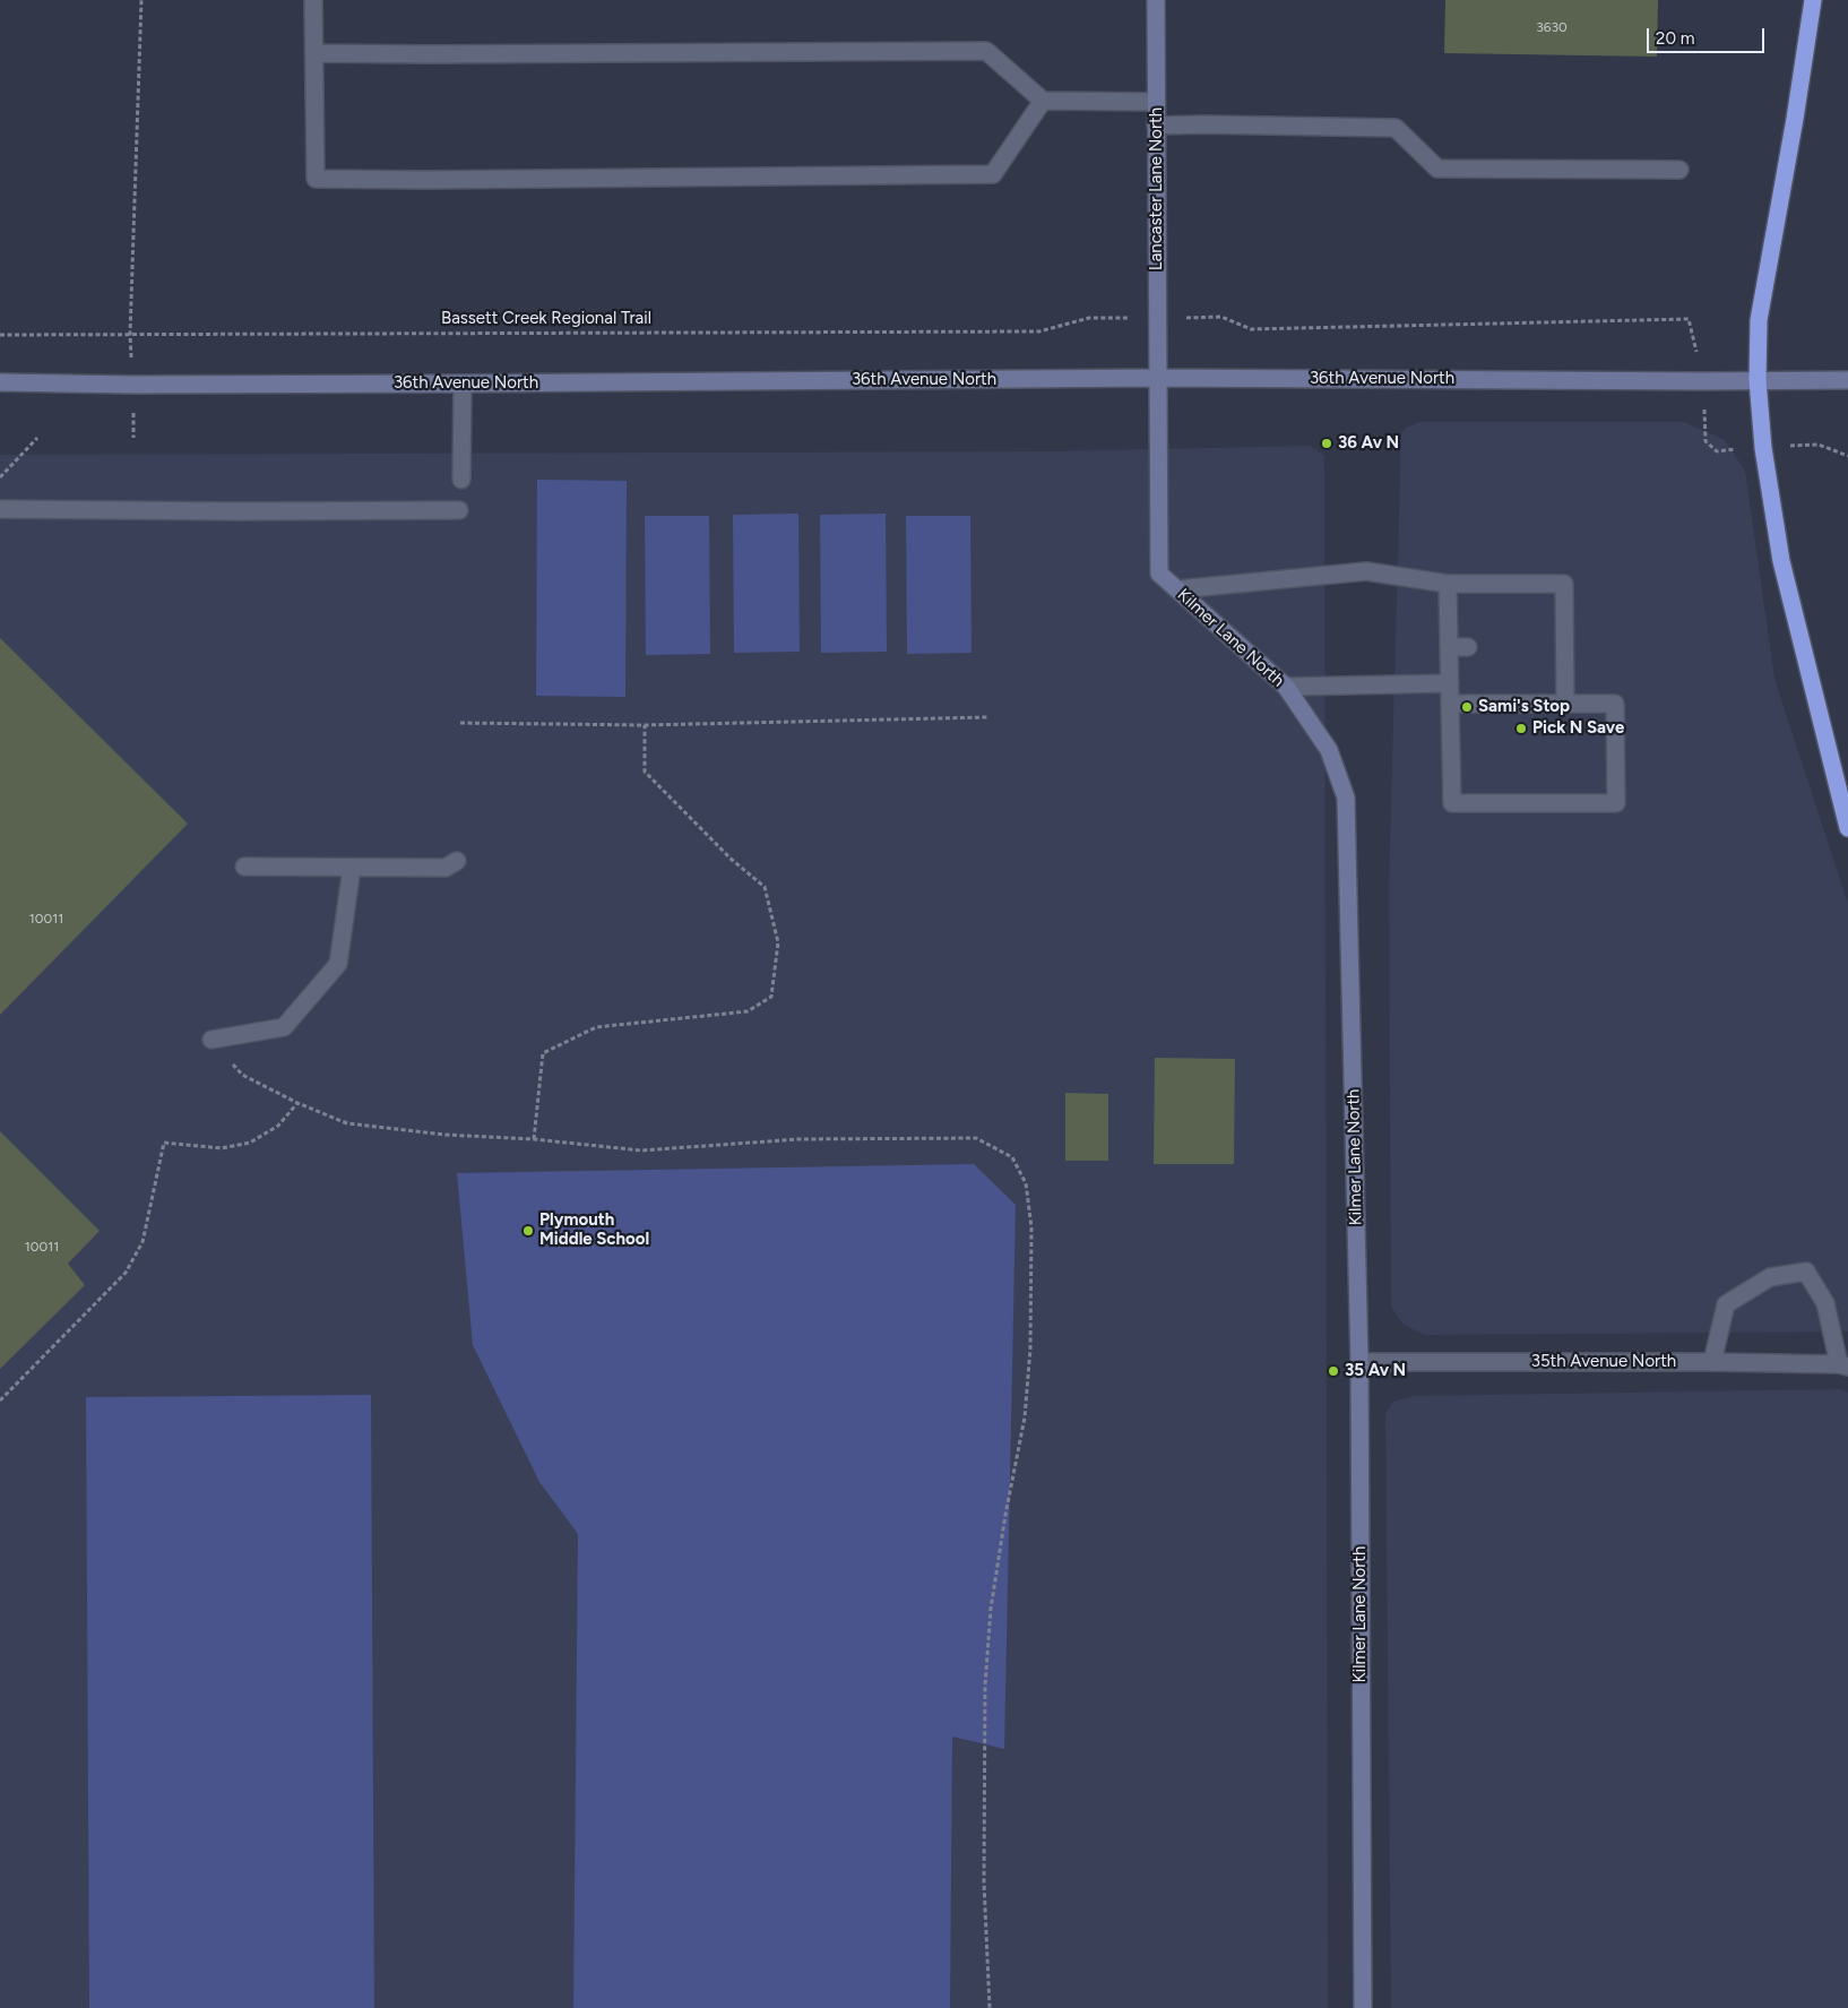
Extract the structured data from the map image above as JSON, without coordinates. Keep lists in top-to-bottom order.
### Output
{
  "streets": {
    "street": [
      "Lancaster Lane North",
      "36th Avenue North",
      "Kilmer Lane North",
      "35th Avenue North"
    ],
    "path": ["Bassett Creek Regional Trail"]
  },
  "crossings": [
    ["Lancaster Lane North", "36th Avenue North"],
    ["Lancaster Lane North", "Kilmer Lane North"],
    ["36th Avenue North", "Kilmer Lane North"],
    ["Kilmer Lane North", "35th Avenue North"]
  ],
  "places": [
    "36 Av N",
    "Sami's Stop",
    "Pick N Save",
    "Plymouth Middle School",
    "35 Av N"
  ],
  "house_numbers": ["3630", "10011", "10011"],
  "scale_bar": "20 m"
}
